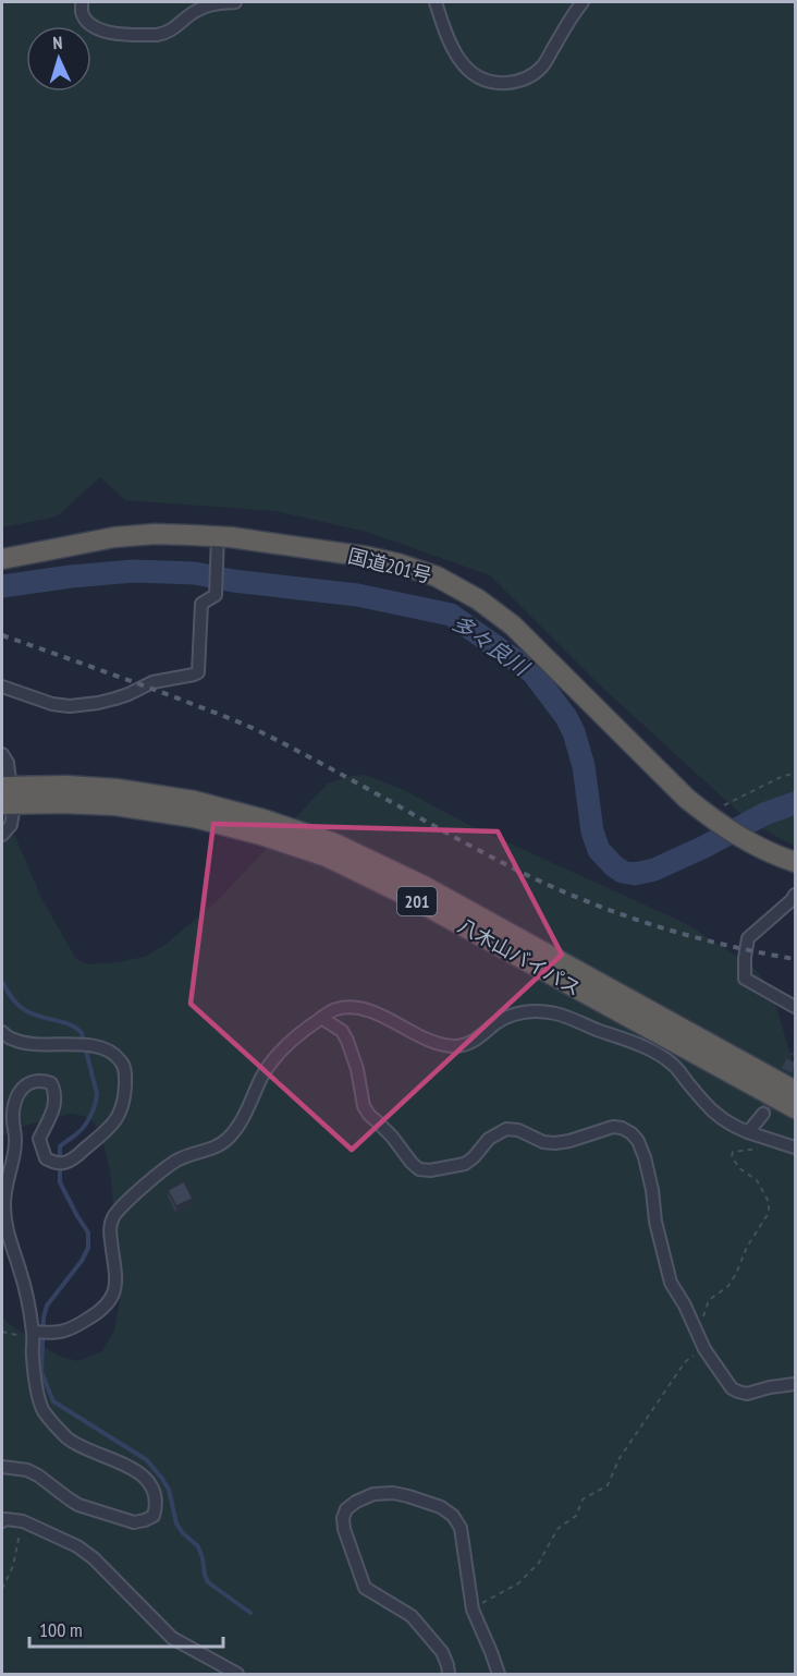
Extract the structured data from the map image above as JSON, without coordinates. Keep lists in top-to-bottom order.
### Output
{
  "streets": {
    "highway": ["国道201号", "201", "八木山バイパス"]
  },
  "water": ["多々良川"],
  "scale_bar": "100 m",
  "north": "top"
}
